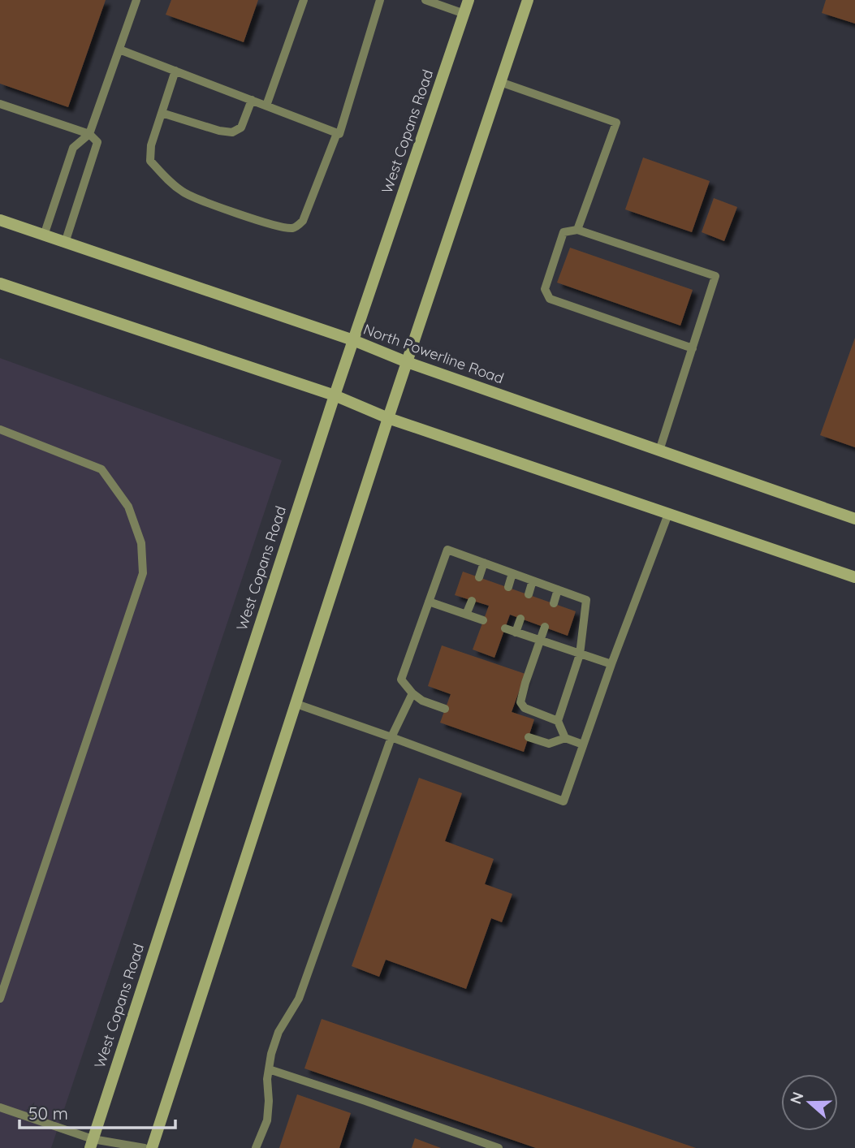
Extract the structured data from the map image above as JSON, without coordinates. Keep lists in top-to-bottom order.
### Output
{
  "streets": {
    "main road": ["West Copans Road", "North Powerline Road"]
  },
  "crossings": [
    ["West Copans Road", "North Powerline Road"]
  ],
  "scale_bar": "50 m",
  "north": "left"
}
